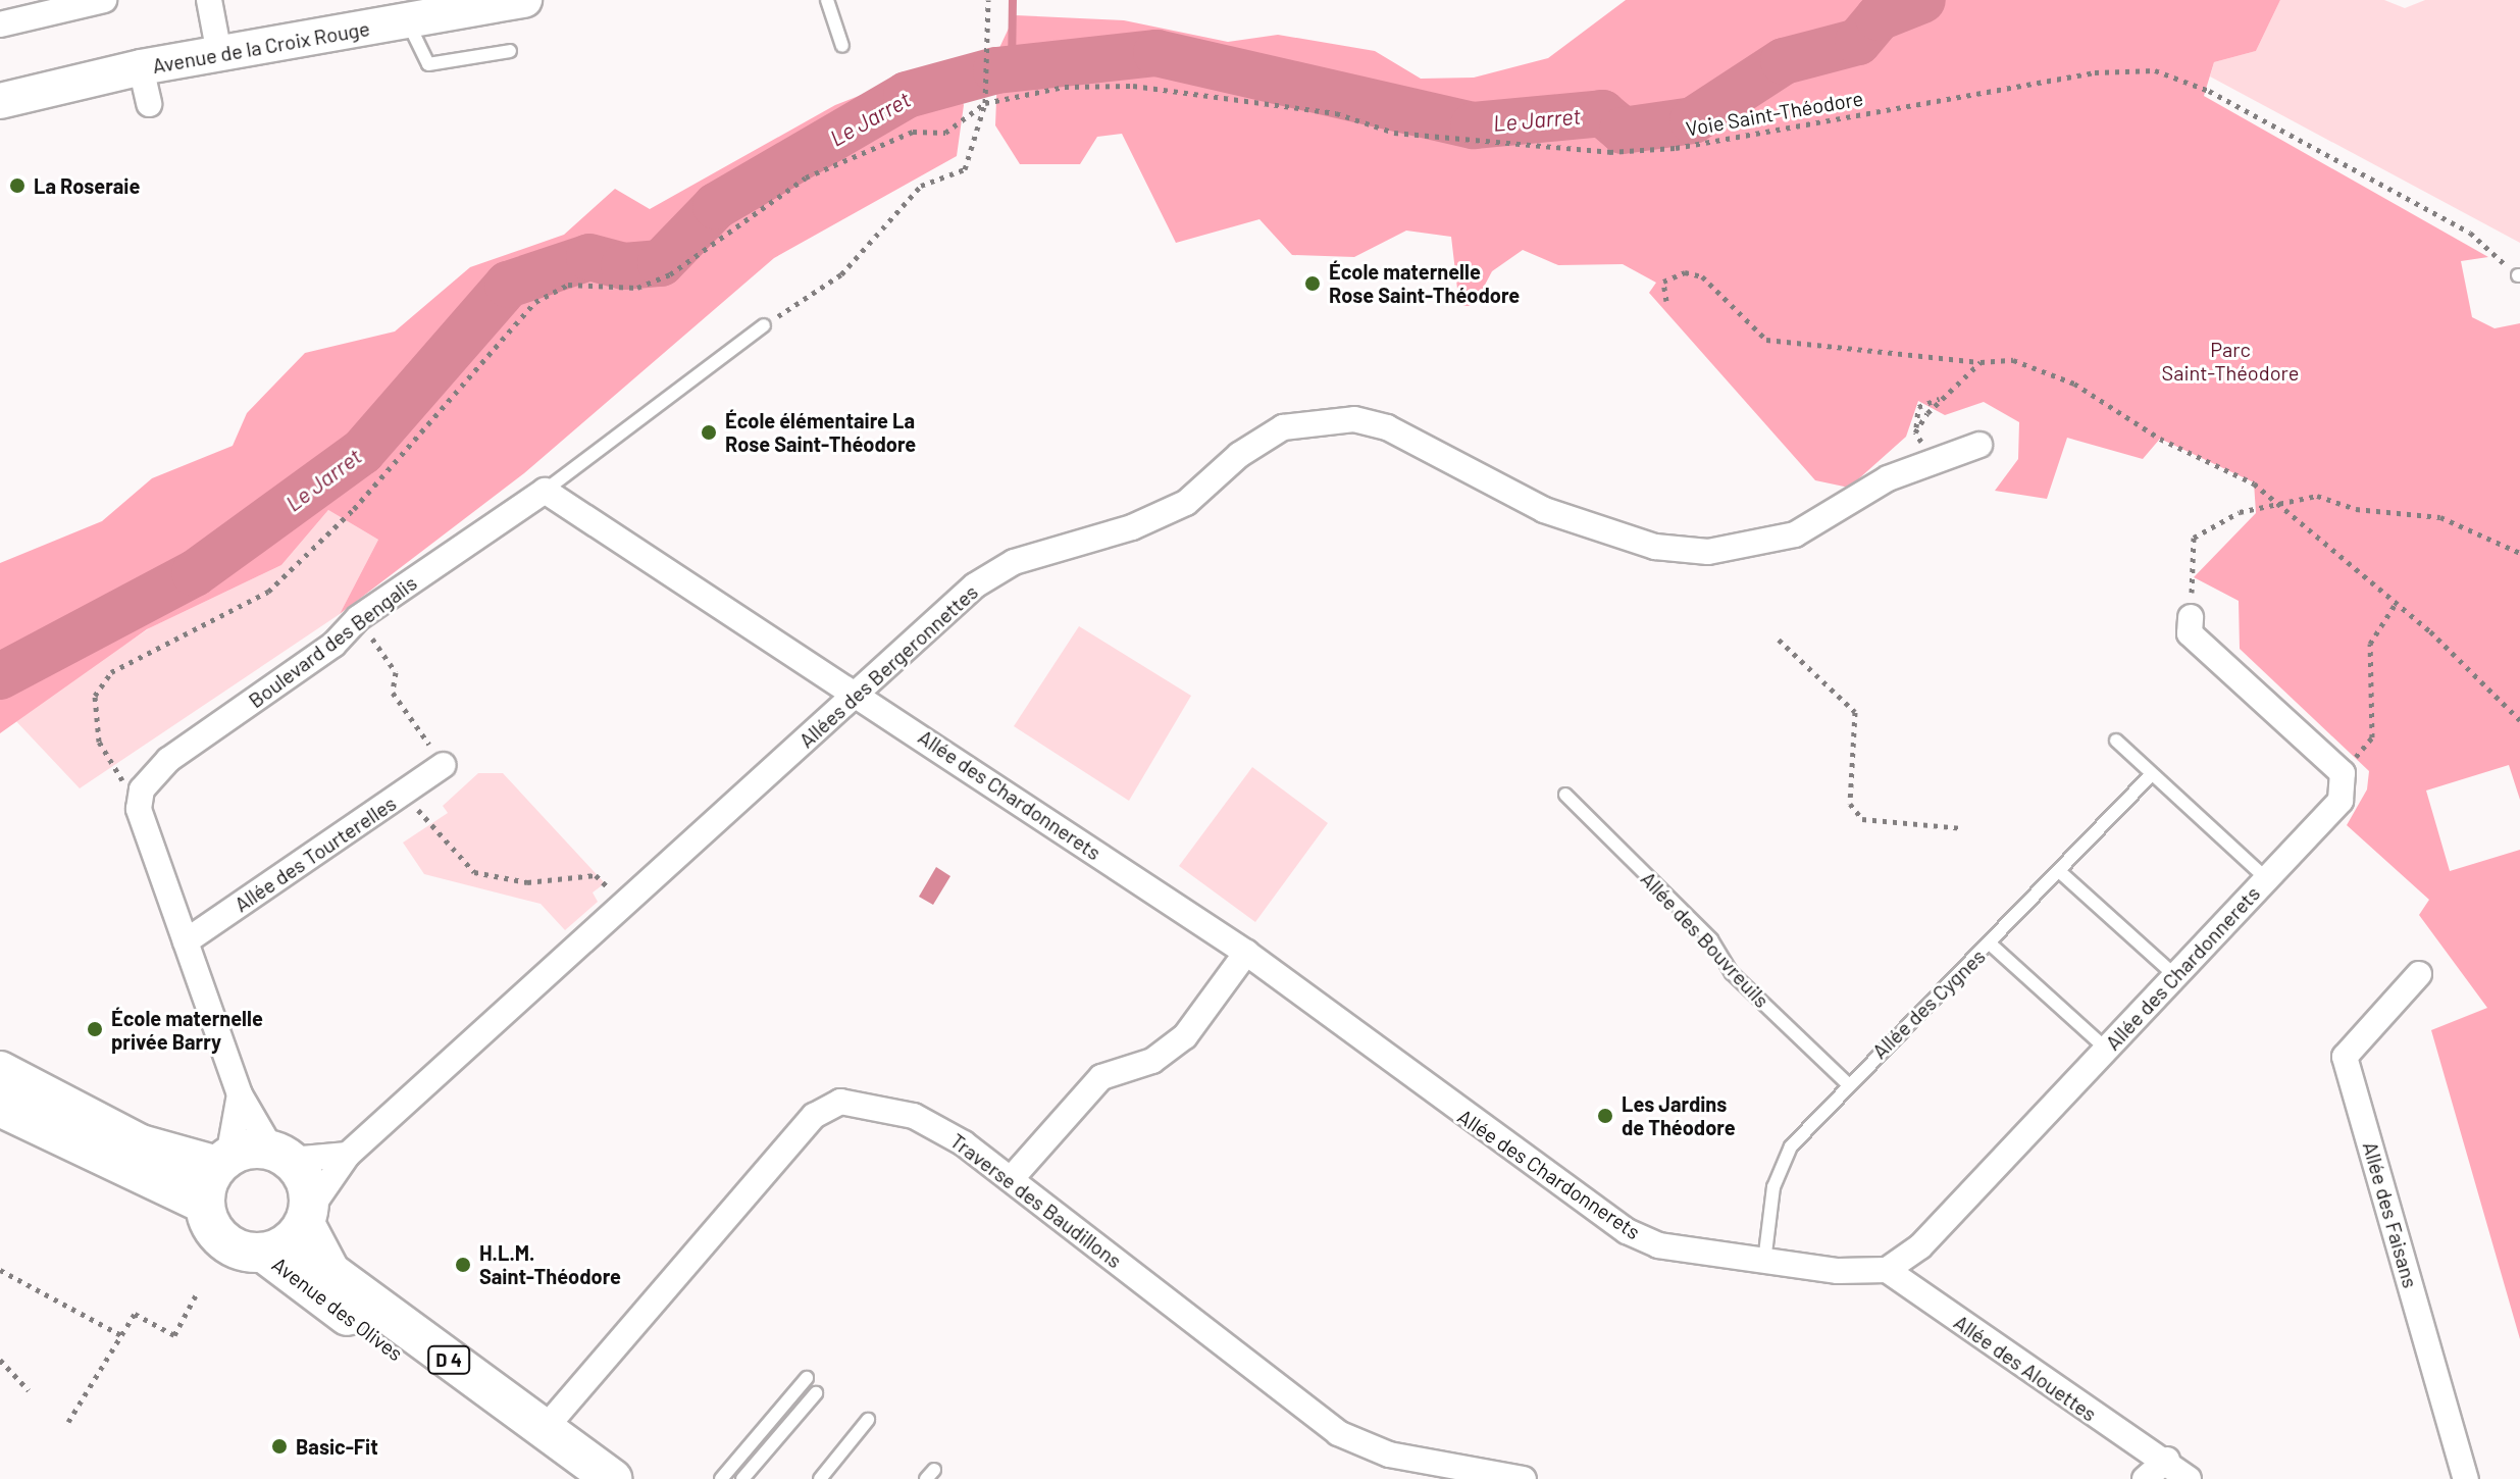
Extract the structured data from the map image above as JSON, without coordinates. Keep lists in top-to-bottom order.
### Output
{
  "streets": {
    "main road": ["Avenue de la Croix Rouge", "Avenue des Olives", "D 4"],
    "street": [
      "Boulevard des Bengalis",
      "Allées des Bergeronnettes",
      "Allée des Chardonnerets",
      "Allée des Tourterelles",
      "Traverse des Baudillons",
      "Allée des Faisans",
      "Allée des Alouettes"
    ],
    "lane": ["Allée des Bouvreuils", "Allée des Cygnes"],
    "path": ["Voie Saint-Théodore"]
  },
  "crossings": [
    ["Boulevard des Bengalis", "Allée des Chardonnerets"],
    ["Allées des Bergeronnettes", "Allée des Chardonnerets"],
    ["Allées des Bergeronnettes", "Avenue des Olives"],
    ["Allée des Chardonnerets", "Allée des Cygnes"],
    ["Allée des Chardonnerets", "Allée des Alouettes"],
    ["Allée des Bouvreuils", "Allée des Cygnes"],
    ["Traverse des Baudillons", "Avenue des Olives"]
  ],
  "water": ["Le Jarret"],
  "parks": ["Parc Saint-Théodore"],
  "places": [
    "La Roseraie",
    "École maternelle Rose Saint-Théodore",
    "École élémentaire La Rose Saint-Théodore",
    "École maternelle privée Barry",
    "Les Jardins de Théodore",
    "H.L.M. Saint-Théodore",
    "Basic-Fit"
  ]
}
